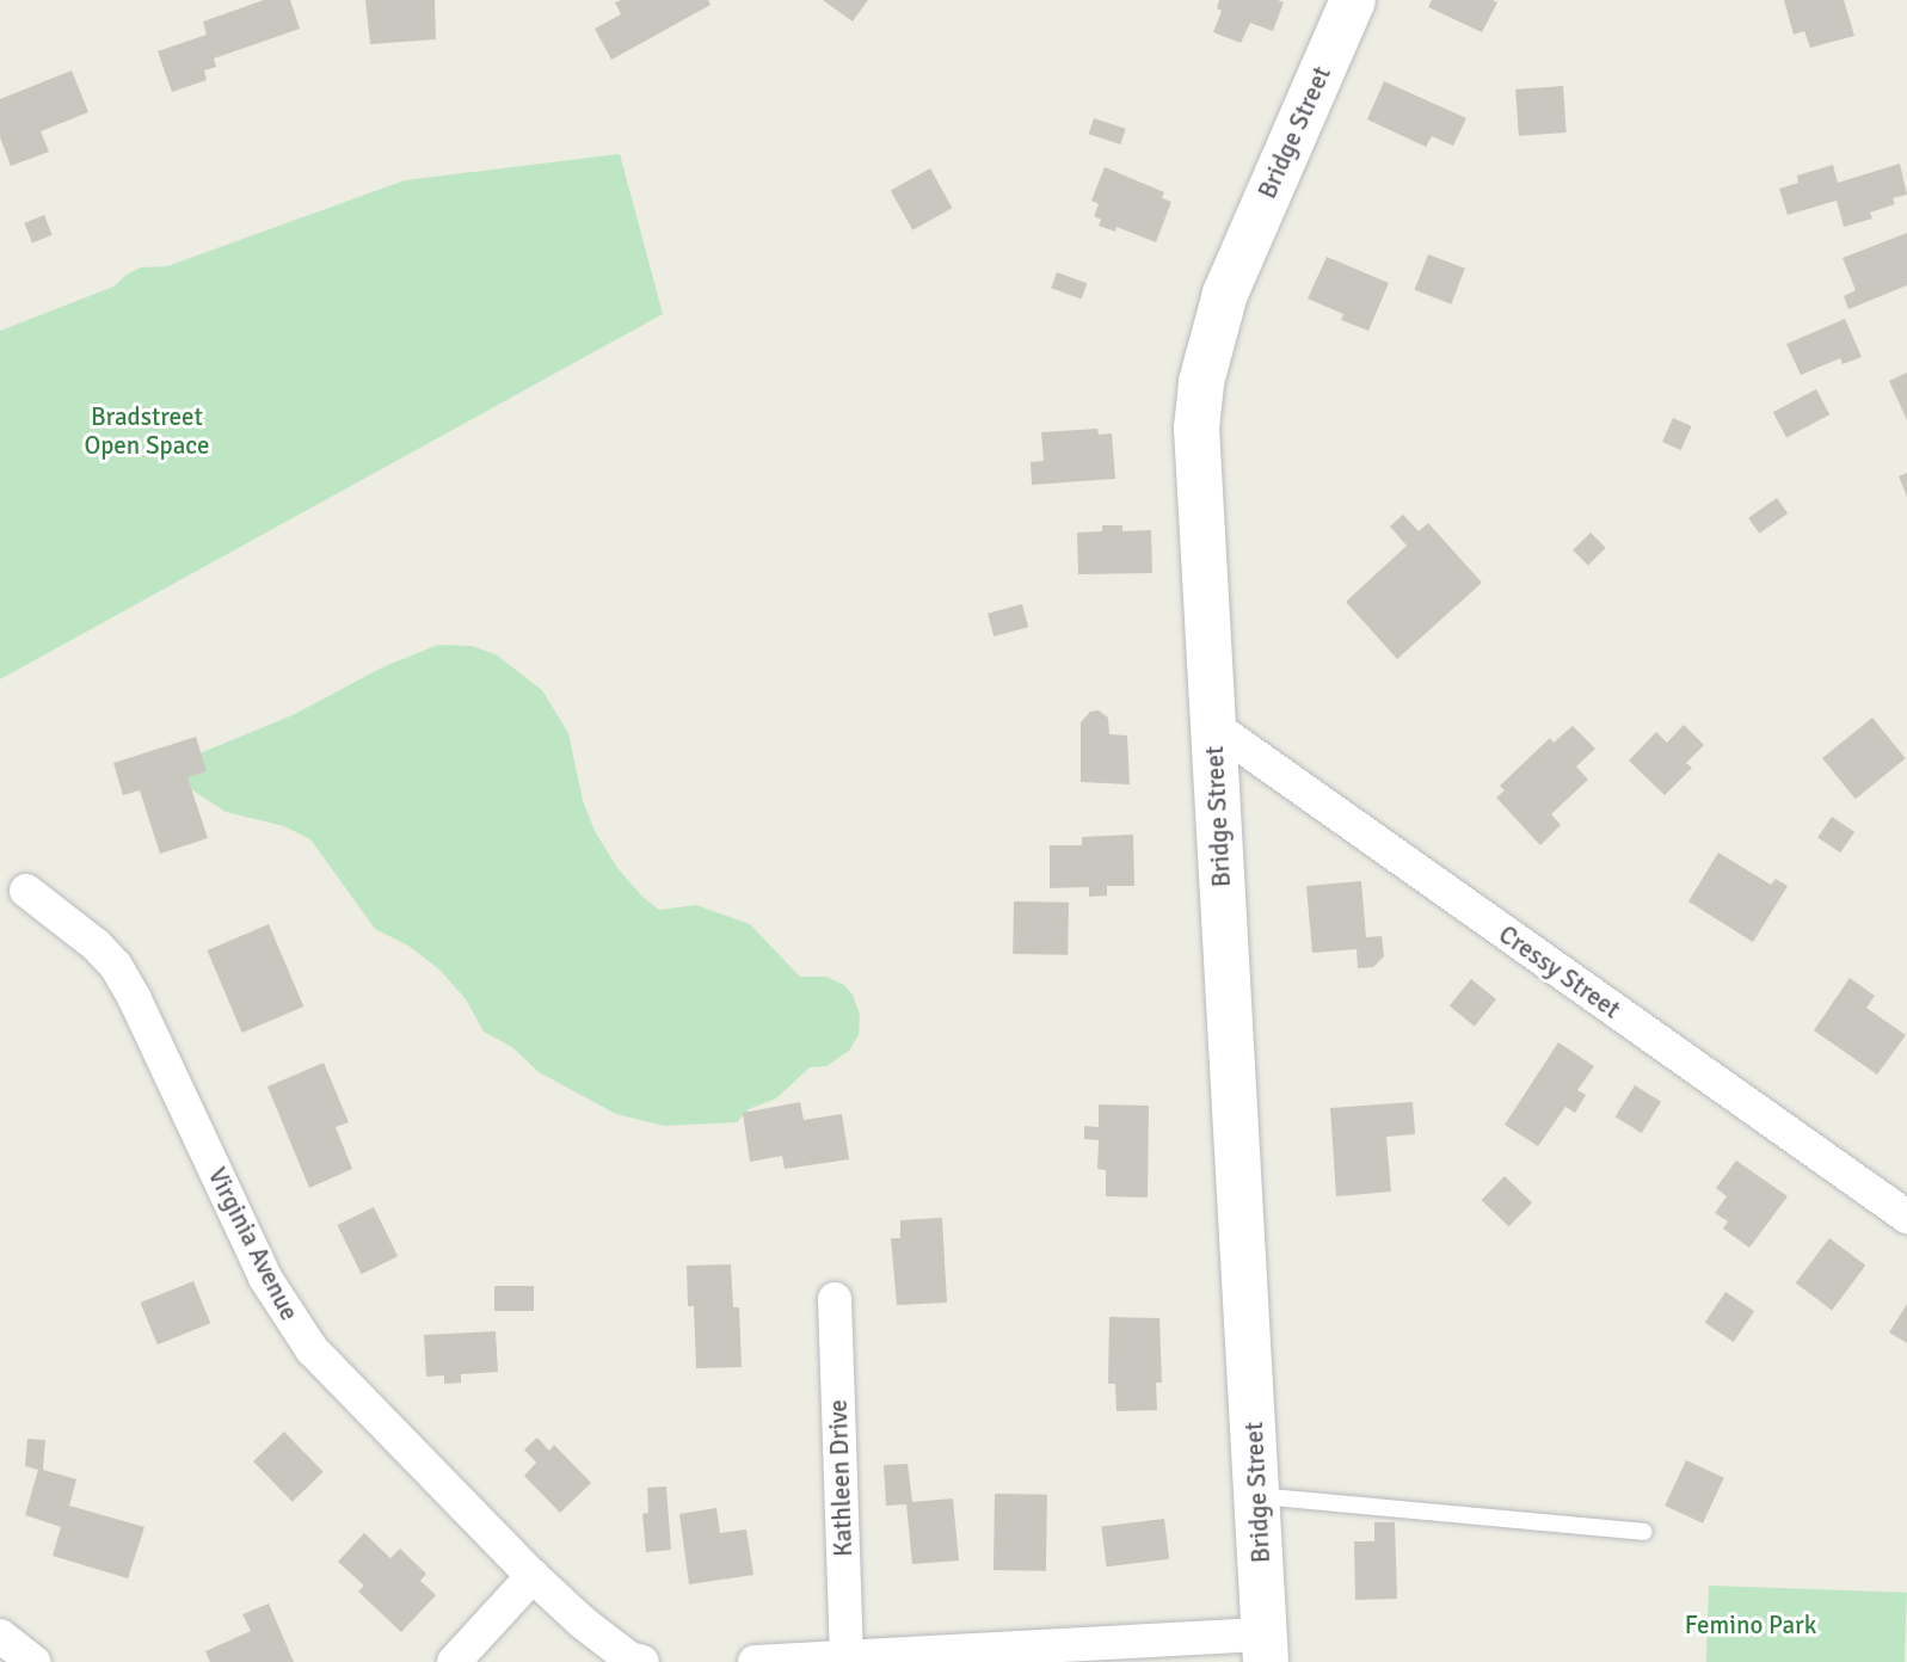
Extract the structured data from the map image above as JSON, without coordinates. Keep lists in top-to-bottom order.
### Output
{
  "streets": {
    "main road": ["Bridge Street"],
    "street": ["Cressy Street", "Virginia Avenue", "Kathleen Drive"]
  },
  "crossings": [
    ["Bridge Street", "Cressy Street"]
  ],
  "parks": ["Bradstreet Open Space", "Femino Park"]
}
